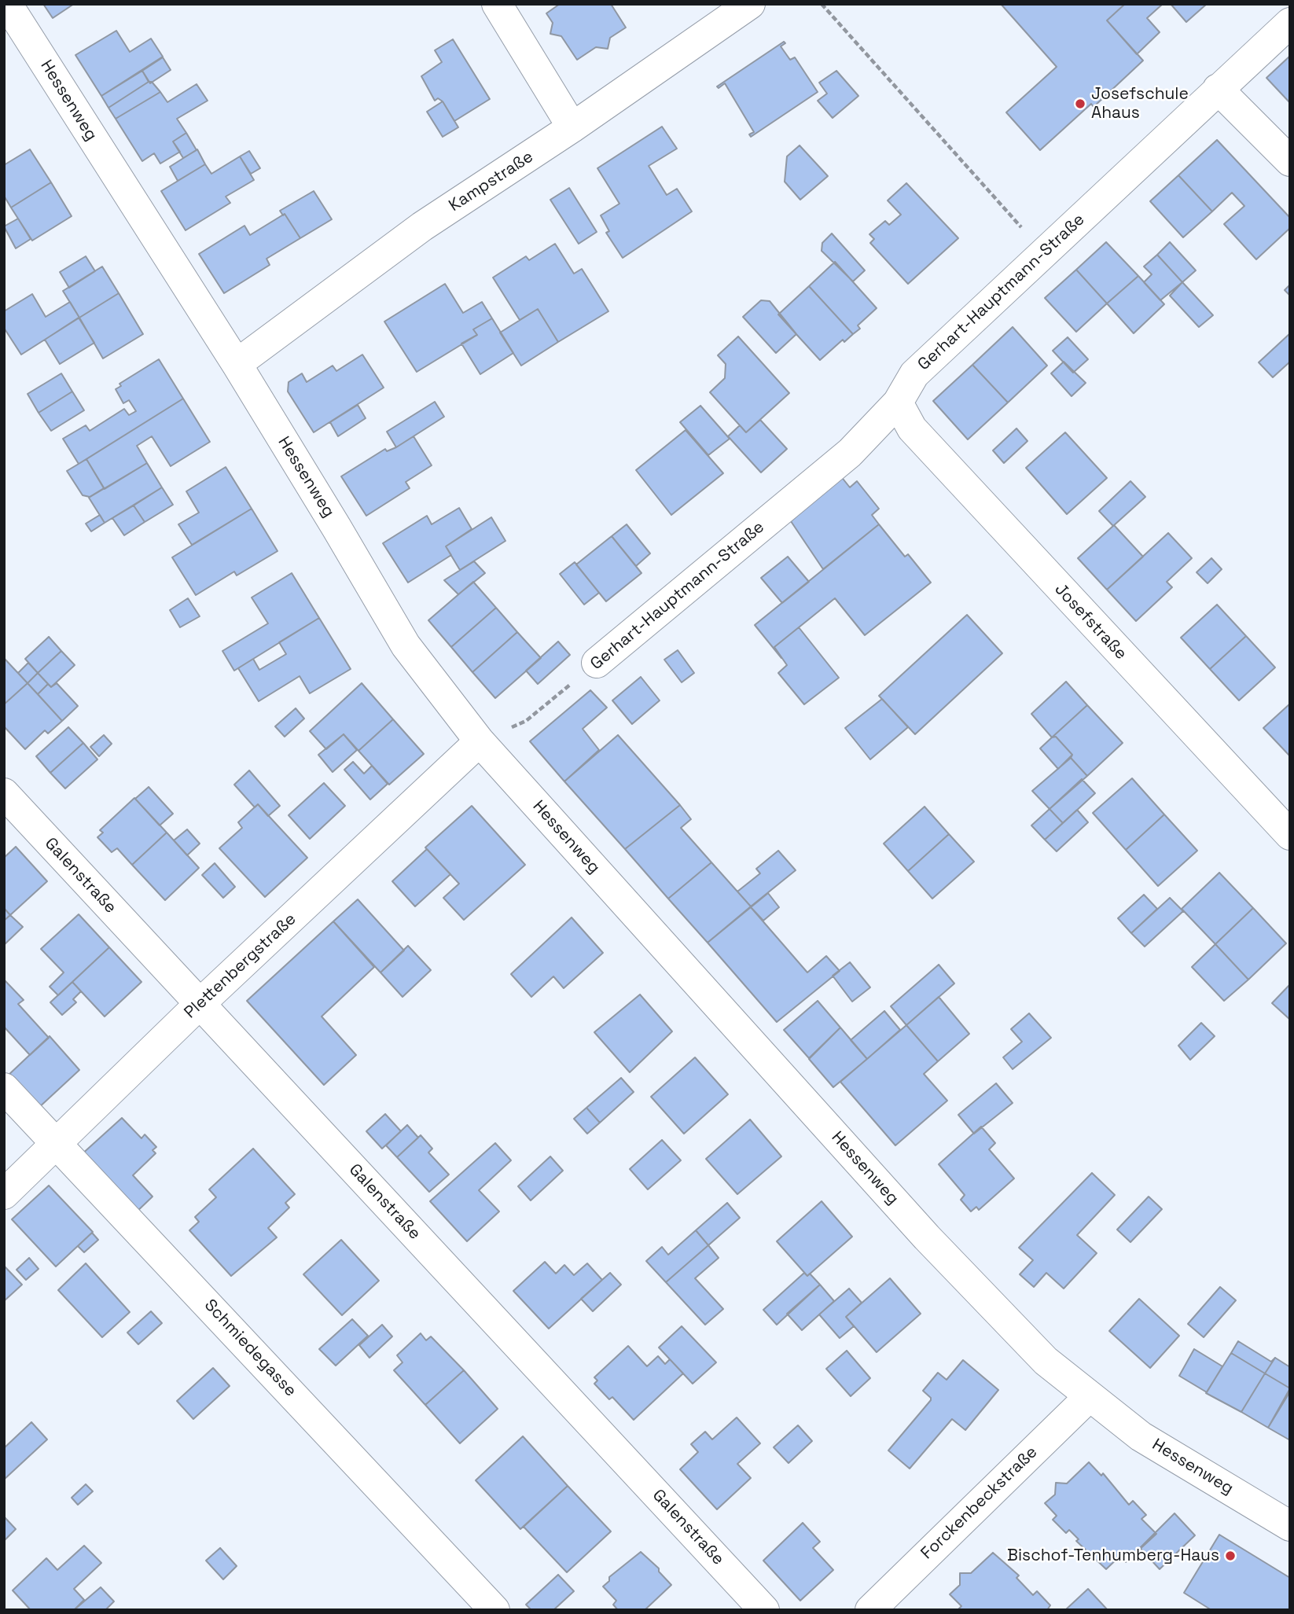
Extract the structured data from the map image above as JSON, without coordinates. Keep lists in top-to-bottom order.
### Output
{
  "streets": {
    "street": [
      "Hessenweg",
      "Kampstraße",
      "Gerhart-Hauptmann-Straße",
      "Josefstraße",
      "Galenstraße",
      "Plettenbergstraße",
      "Schmiedegasse",
      "Forckenbeckstraße"
    ]
  },
  "crossings": [
    ["Hessenweg", "Kampstraße"],
    ["Hessenweg", "Gerhart-Hauptmann-Straße"],
    ["Hessenweg", "Plettenbergstraße"],
    ["Hessenweg", "Forckenbeckstraße"],
    ["Gerhart-Hauptmann-Straße", "Josefstraße"],
    ["Gerhart-Hauptmann-Straße", "Plettenbergstraße"],
    ["Galenstraße", "Plettenbergstraße"],
    ["Plettenbergstraße", "Schmiedegasse"]
  ],
  "places": ["Josefschule Ahaus", "Bischof-Tenhumberg-Haus"]
}
